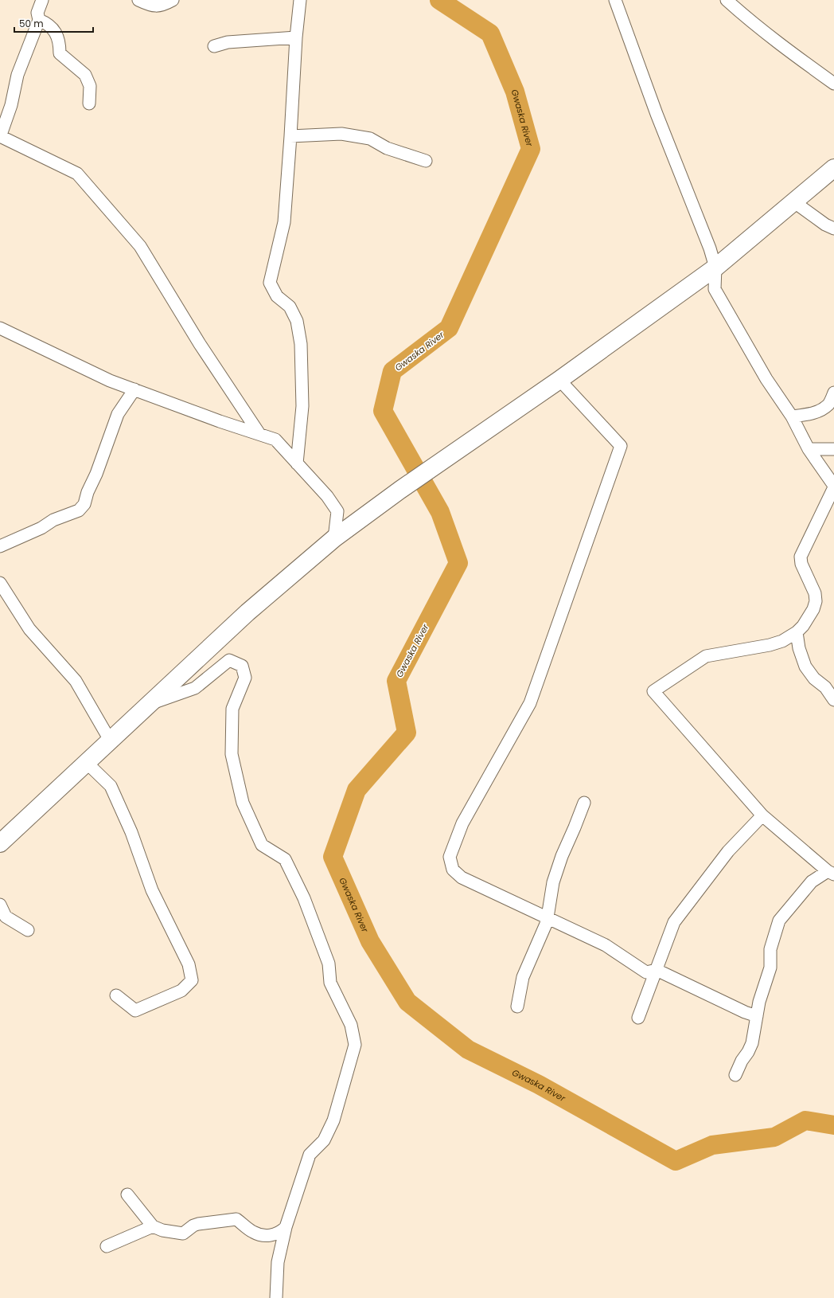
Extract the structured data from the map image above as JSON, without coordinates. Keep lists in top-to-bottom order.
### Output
{
  "water": ["Gwaska River"],
  "scale_bar": "50 m"
}
